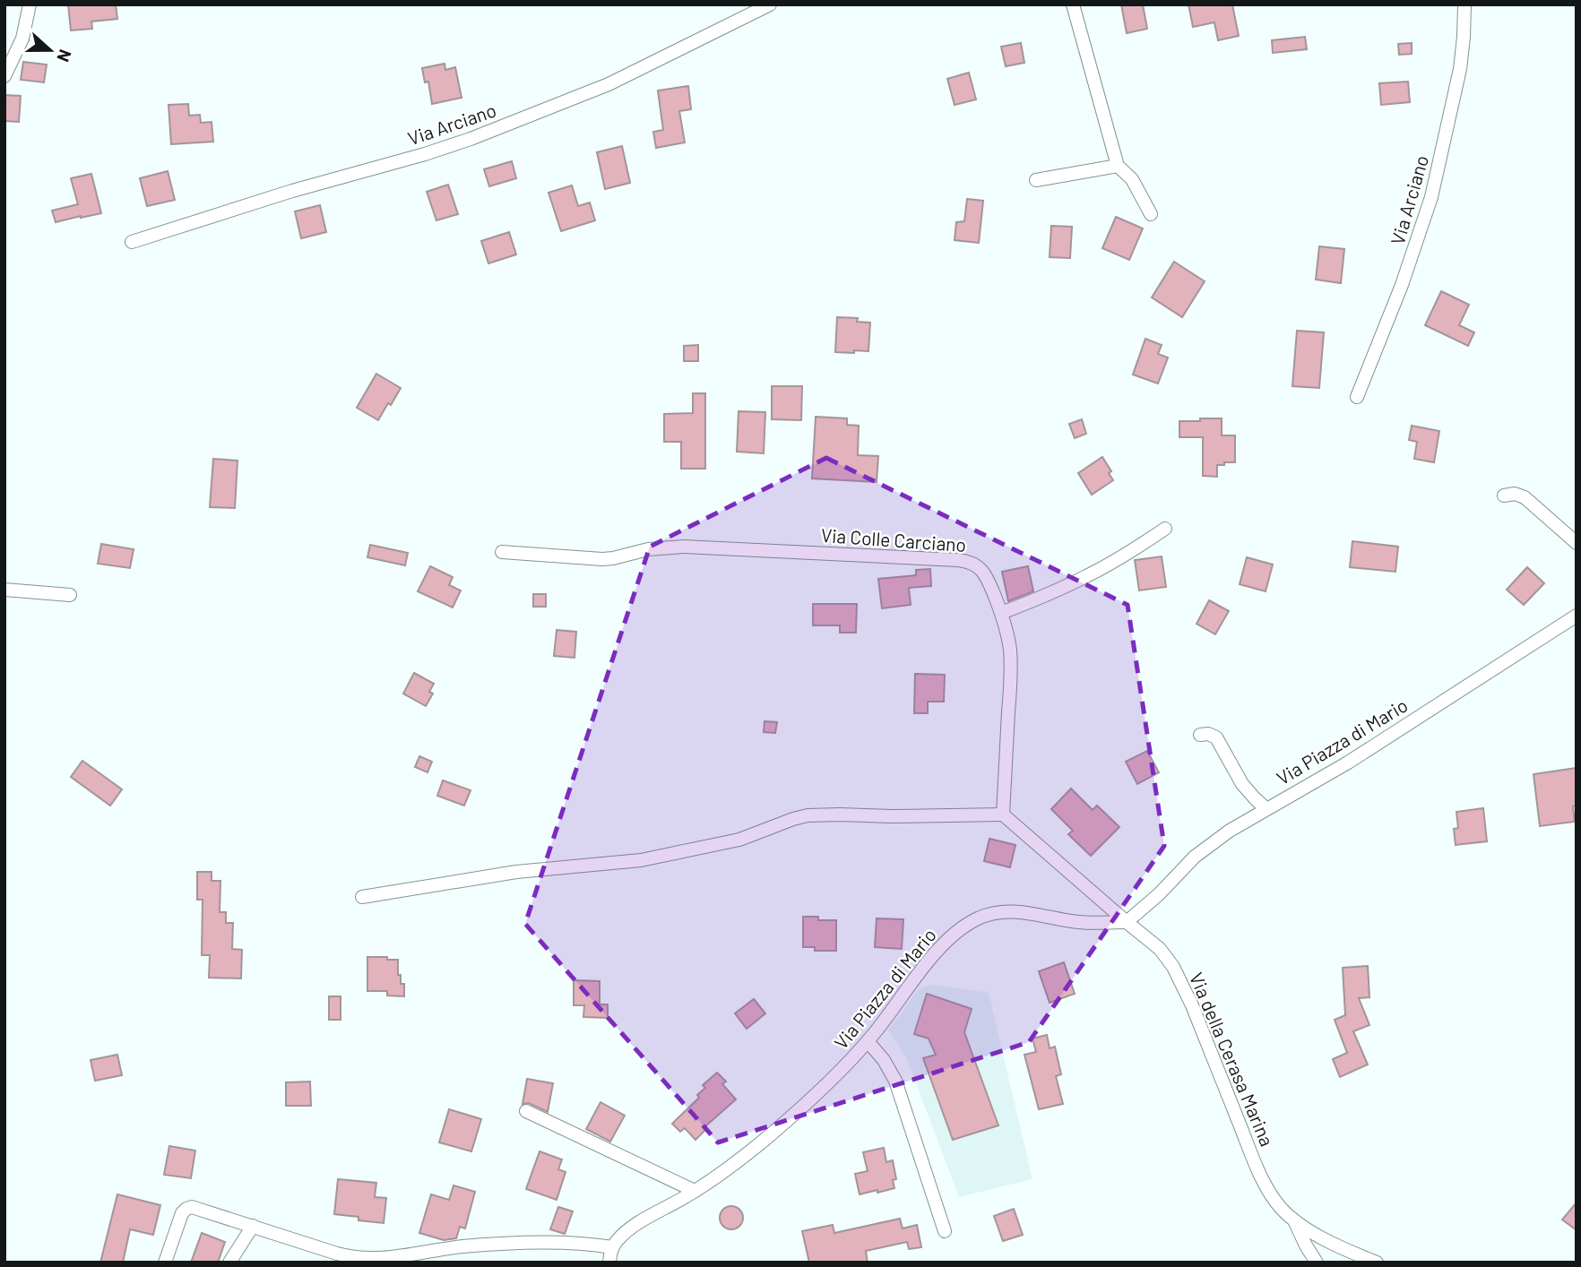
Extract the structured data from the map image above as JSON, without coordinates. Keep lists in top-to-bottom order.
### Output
{
  "streets": {
    "street": [
      "Via Arciano",
      "Via Colle Carciano",
      "Via Piazza di Mario",
      "Via della Cerasa Marina"
    ]
  },
  "crossings": [
    ["Via Piazza di Mario", "Via della Cerasa Marina"]
  ],
  "north": "right"
}
